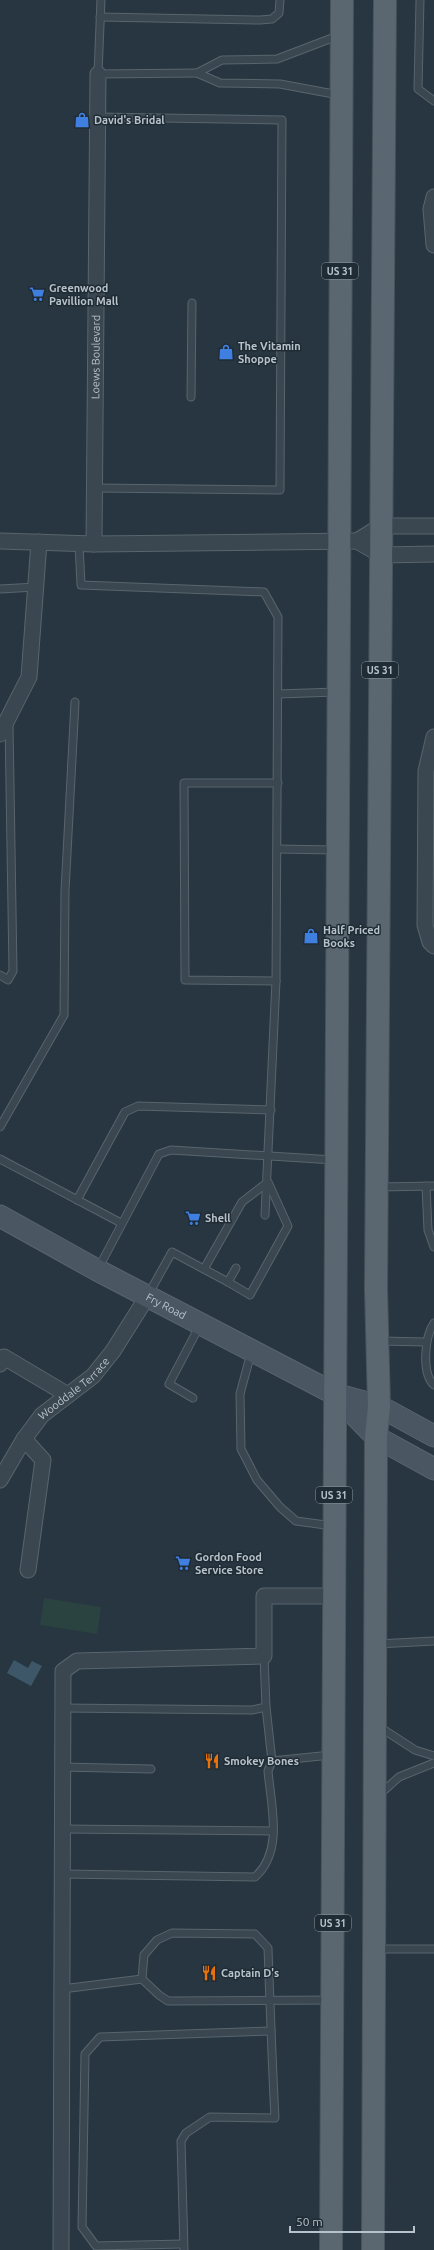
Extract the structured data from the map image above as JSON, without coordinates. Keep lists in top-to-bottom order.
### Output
{
  "streets": {
    "main road": ["US 31"],
    "street": ["Loews Boulevard", "Fry Road", "Wooddale Terrace"]
  },
  "crossings": [
    ["US 31", "Fry Road"],
    ["Fry Road", "Wooddale Terrace"]
  ],
  "places": {
    "shop": ["David's Bridal", "The Vitamin Shoppe", "Half Priced Books"],
    "supermarket": ["Greenwood Pavillion Mall", "Shell", "Gordon Food Service Store"],
    "restaurant": ["Smokey Bones", "Captain D's"]
  },
  "scale_bar": "50 m"
}
